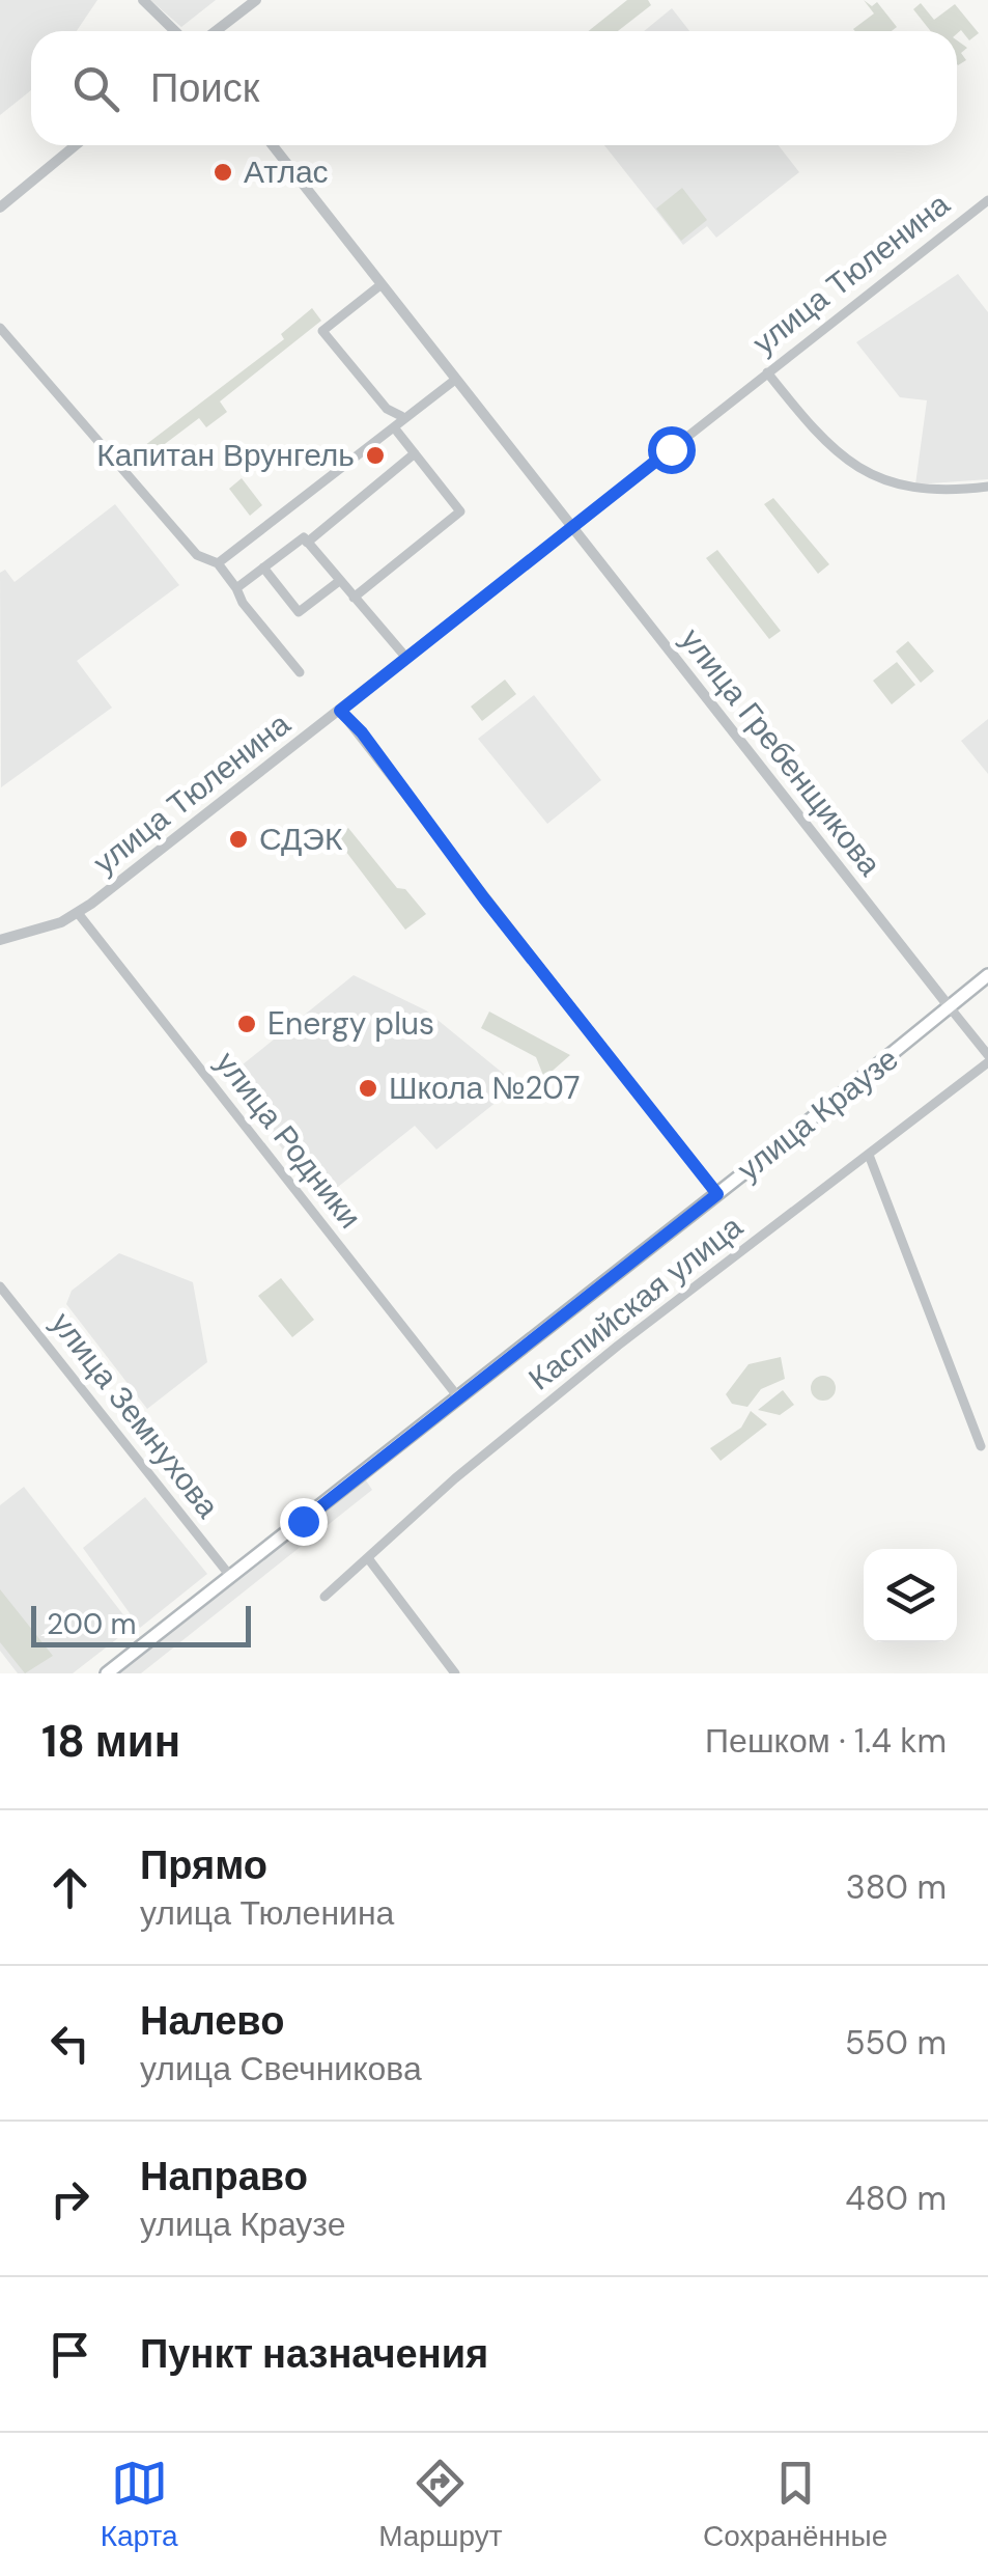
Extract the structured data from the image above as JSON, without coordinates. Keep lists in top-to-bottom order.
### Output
{
  "streets": {
    "main road": ["улица Краузе"],
    "street": [
      "улица Тюленина",
      "улица Гребенщикова",
      "улица Родники",
      "Каспийская улица",
      "улица Земнухова"
    ]
  },
  "crossings": [
    ["улица Тюленина", "улица Гребенщикова"],
    ["улица Тюленина", "улица Родники"],
    ["улица Гребенщикова", "улица Краузе"],
    ["улица Гребенщикова", "Каспийская улица"],
    ["улица Краузе", "улица Родники"],
    ["улица Краузе", "Каспийская улица"],
    ["улица Краузе", "улица Земнухова"]
  ],
  "places": [
    "Атлас",
    "Капитан Врунгель",
    "СДЭК",
    "Energy plus",
    "Школа №207"
  ],
  "scale_bar": "200 m",
  "page": {
    "search": "Поиск",
    "scale": "200 m",
    "heading": ["18 мин", "Пешком · 1.4 km"],
    "list": [
      ["Прямо", "улица Тюленина", "380 m"],
      ["Налево", "улица Свечникова", "550 m"],
      ["Направо", "улица Краузе", "480 m"],
      "Пункт назначения"
    ],
    "nav": ["Карта", "Маршрут", "Сохранённые"]
  }
}
